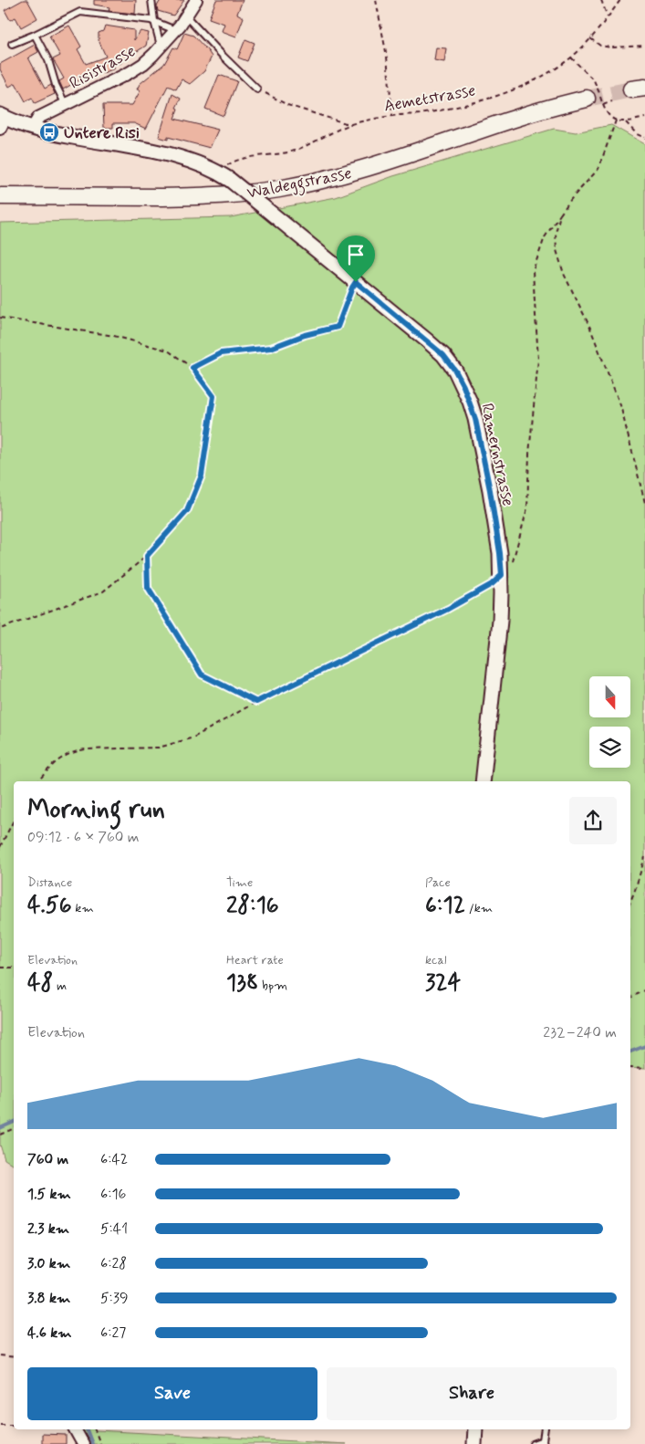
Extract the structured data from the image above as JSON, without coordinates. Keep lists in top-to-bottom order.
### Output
{
  "streets": {
    "main road": ["Waldeggstrasse"],
    "street": ["Risistrasse", "Ramernstrasse"],
    "path": ["Aemetstrasse"]
  },
  "crossings": [
    ["Risistrasse", "Ramernstrasse"],
    ["Aemetstrasse", "Ramernstrasse"]
  ],
  "places": {
    "bus stop": ["Untere Risi"]
  },
  "north": "bottom",
  "page": {
    "heading": ["Morning run", "09:12 · 6 × 760 m"],
    "stats": [
      ["Distance", "4.56 km"],
      ["Time", "28:16"],
      ["Pace", "6:12 /km"],
      ["Elevation", "48 m"],
      ["Heart rate", "138 bpm"],
      ["kcal", "324"]
    ],
    "chart": ["Elevation", "232–240 m"],
    "list": [
      {
        "name": "760 m",
        "note": "6:42"
      },
      {
        "name": "1.5 km",
        "note": "6:16"
      },
      {
        "name": "2.3 km",
        "note": "5:41"
      },
      {
        "name": "3.0 km",
        "note": "6:28"
      },
      {
        "name": "3.8 km",
        "note": "5:39"
      },
      {
        "name": "4.6 km",
        "note": "6:27"
      }
    ],
    "buttons": ["Save", "Share"]
  }
}
